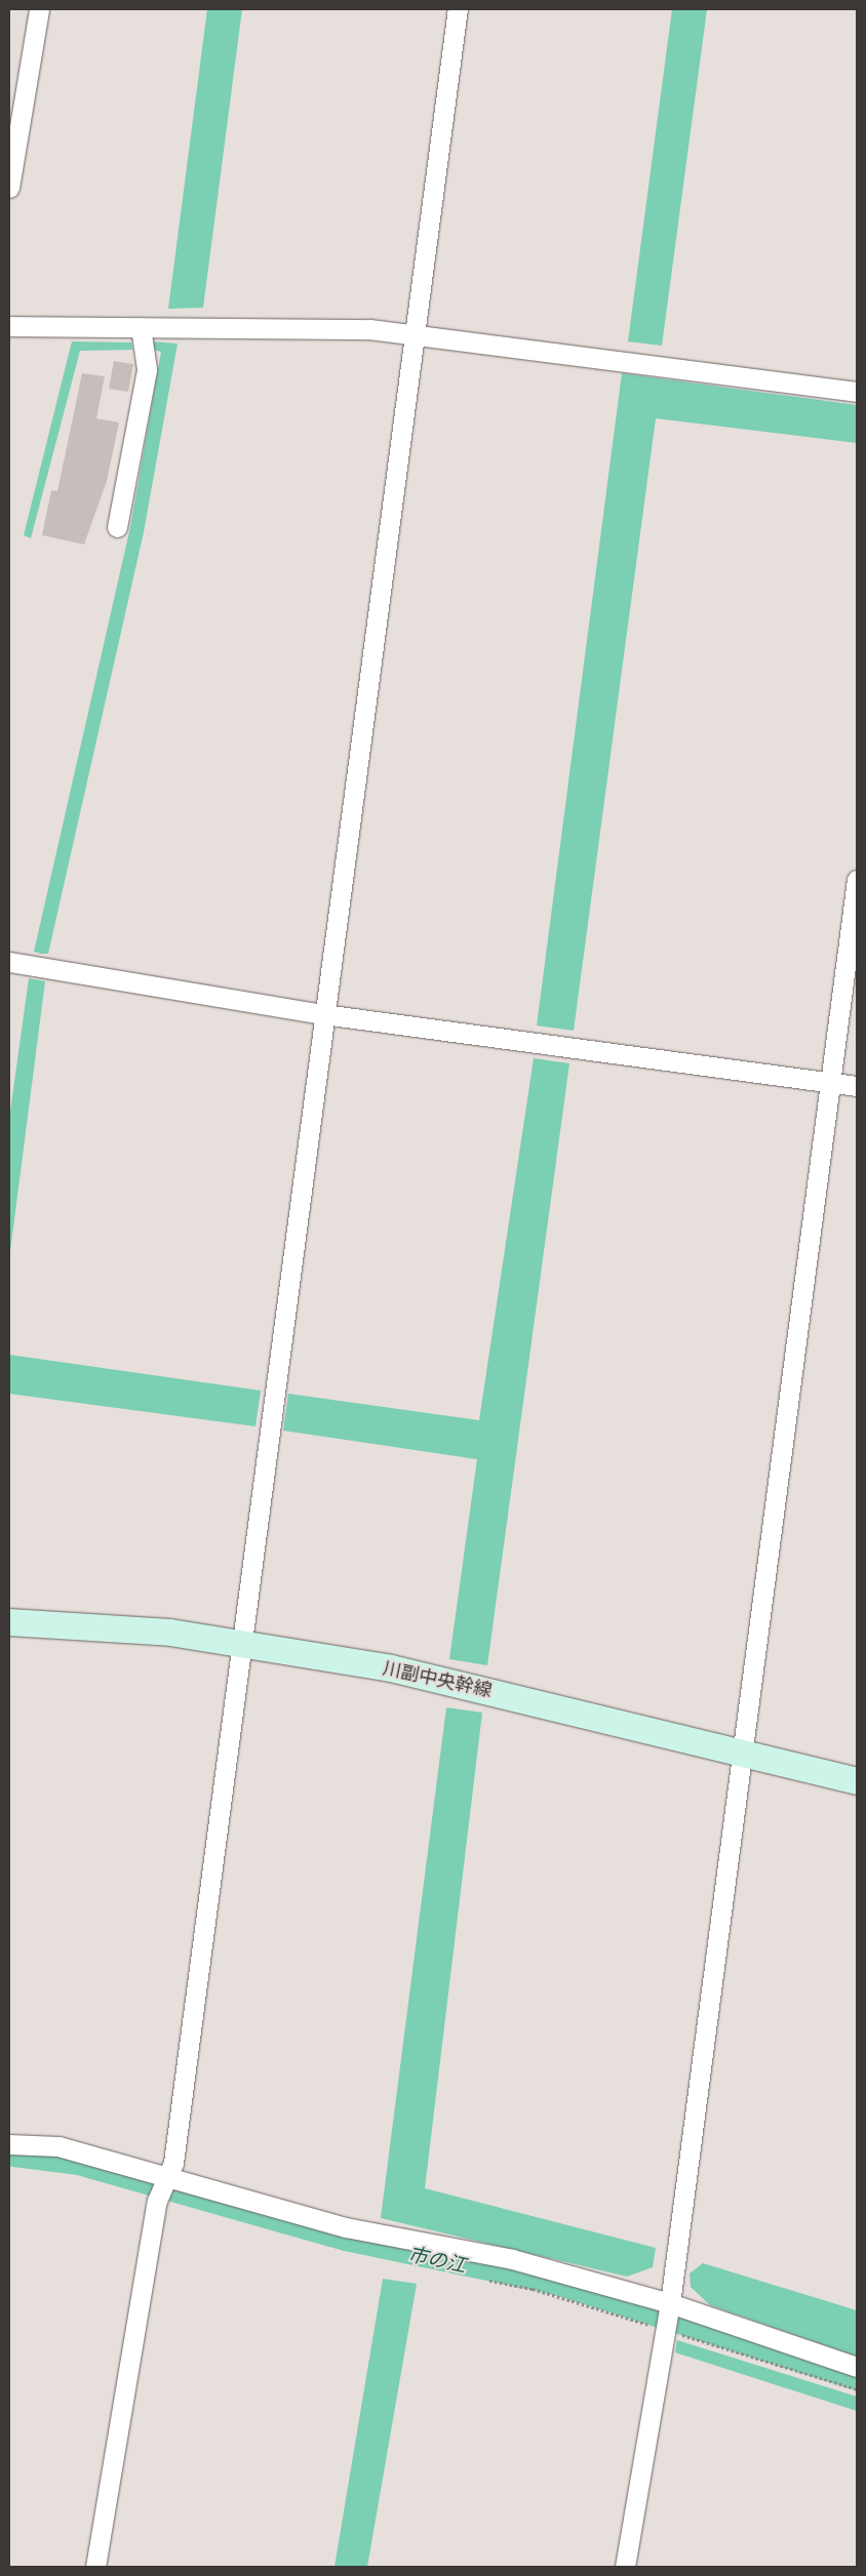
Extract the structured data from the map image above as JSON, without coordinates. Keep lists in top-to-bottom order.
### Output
{
  "streets": {
    "street": ["川副中央幹線"]
  },
  "water": ["市の江"]
}
